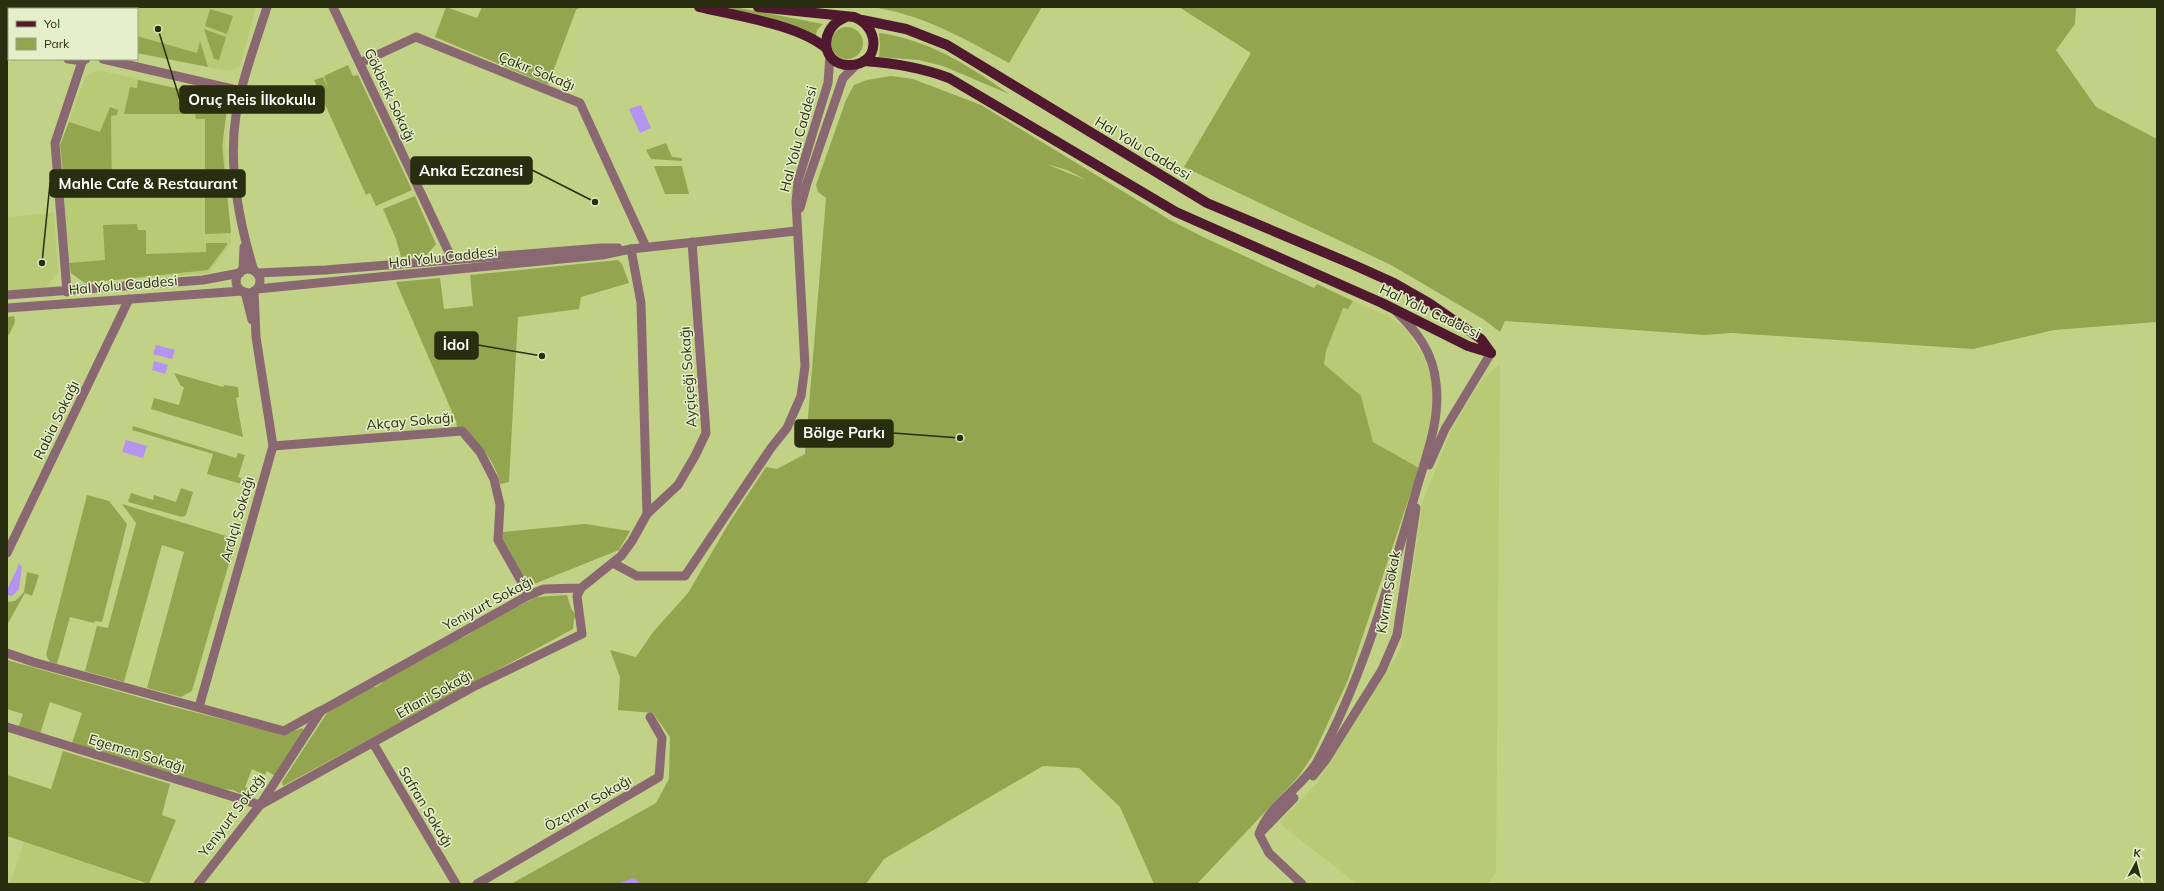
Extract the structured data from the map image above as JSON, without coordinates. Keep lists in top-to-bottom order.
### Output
{
  "streets": {
    "main road": ["Hal Yolu Caddesi"],
    "street": [
      "Çakır Sokağı",
      "Gökberk Sokağı",
      "Ayçiçeği Sokağı",
      "Rabia Sokağı",
      "Akçay Sokağı",
      "Ardıçlı Sokağı",
      "Kıvrım Sokak",
      "Yeniyurt Sokağı",
      "Eflani Sokağı",
      "Egemen Sokağı",
      "Özçınar Sokağı",
      "Safran Sokağı"
    ]
  },
  "crossings": [
    ["Çakır Sokağı", "Gökberk Sokağı"],
    ["Çakır Sokağı", "Hal Yolu Caddesi"],
    ["Gökberk Sokağı", "Hal Yolu Caddesi"],
    ["Hal Yolu Caddesi", "Ayçiçeği Sokağı"],
    ["Hal Yolu Caddesi", "Rabia Sokağı"],
    ["Hal Yolu Caddesi", "Ardıçlı Sokağı"],
    ["Hal Yolu Caddesi", "Kıvrım Sokak"],
    ["Akçay Sokağı", "Ardıçlı Sokağı"],
    ["Akçay Sokağı", "Yeniyurt Sokağı"],
    ["Yeniyurt Sokağı", "Eflani Sokağı"],
    ["Yeniyurt Sokağı", "Egemen Sokağı"],
    ["Eflani Sokağı", "Egemen Sokağı"],
    ["Eflani Sokağı", "Safran Sokağı"]
  ],
  "places": [
    "Oruç Reis İlkokulu",
    "Anka Eczanesi",
    "Mahle Cafe & Restaurant",
    "İdol",
    "Bölge Parkı"
  ],
  "legend": ["Yol", "Park"],
  "north": "top"
}
